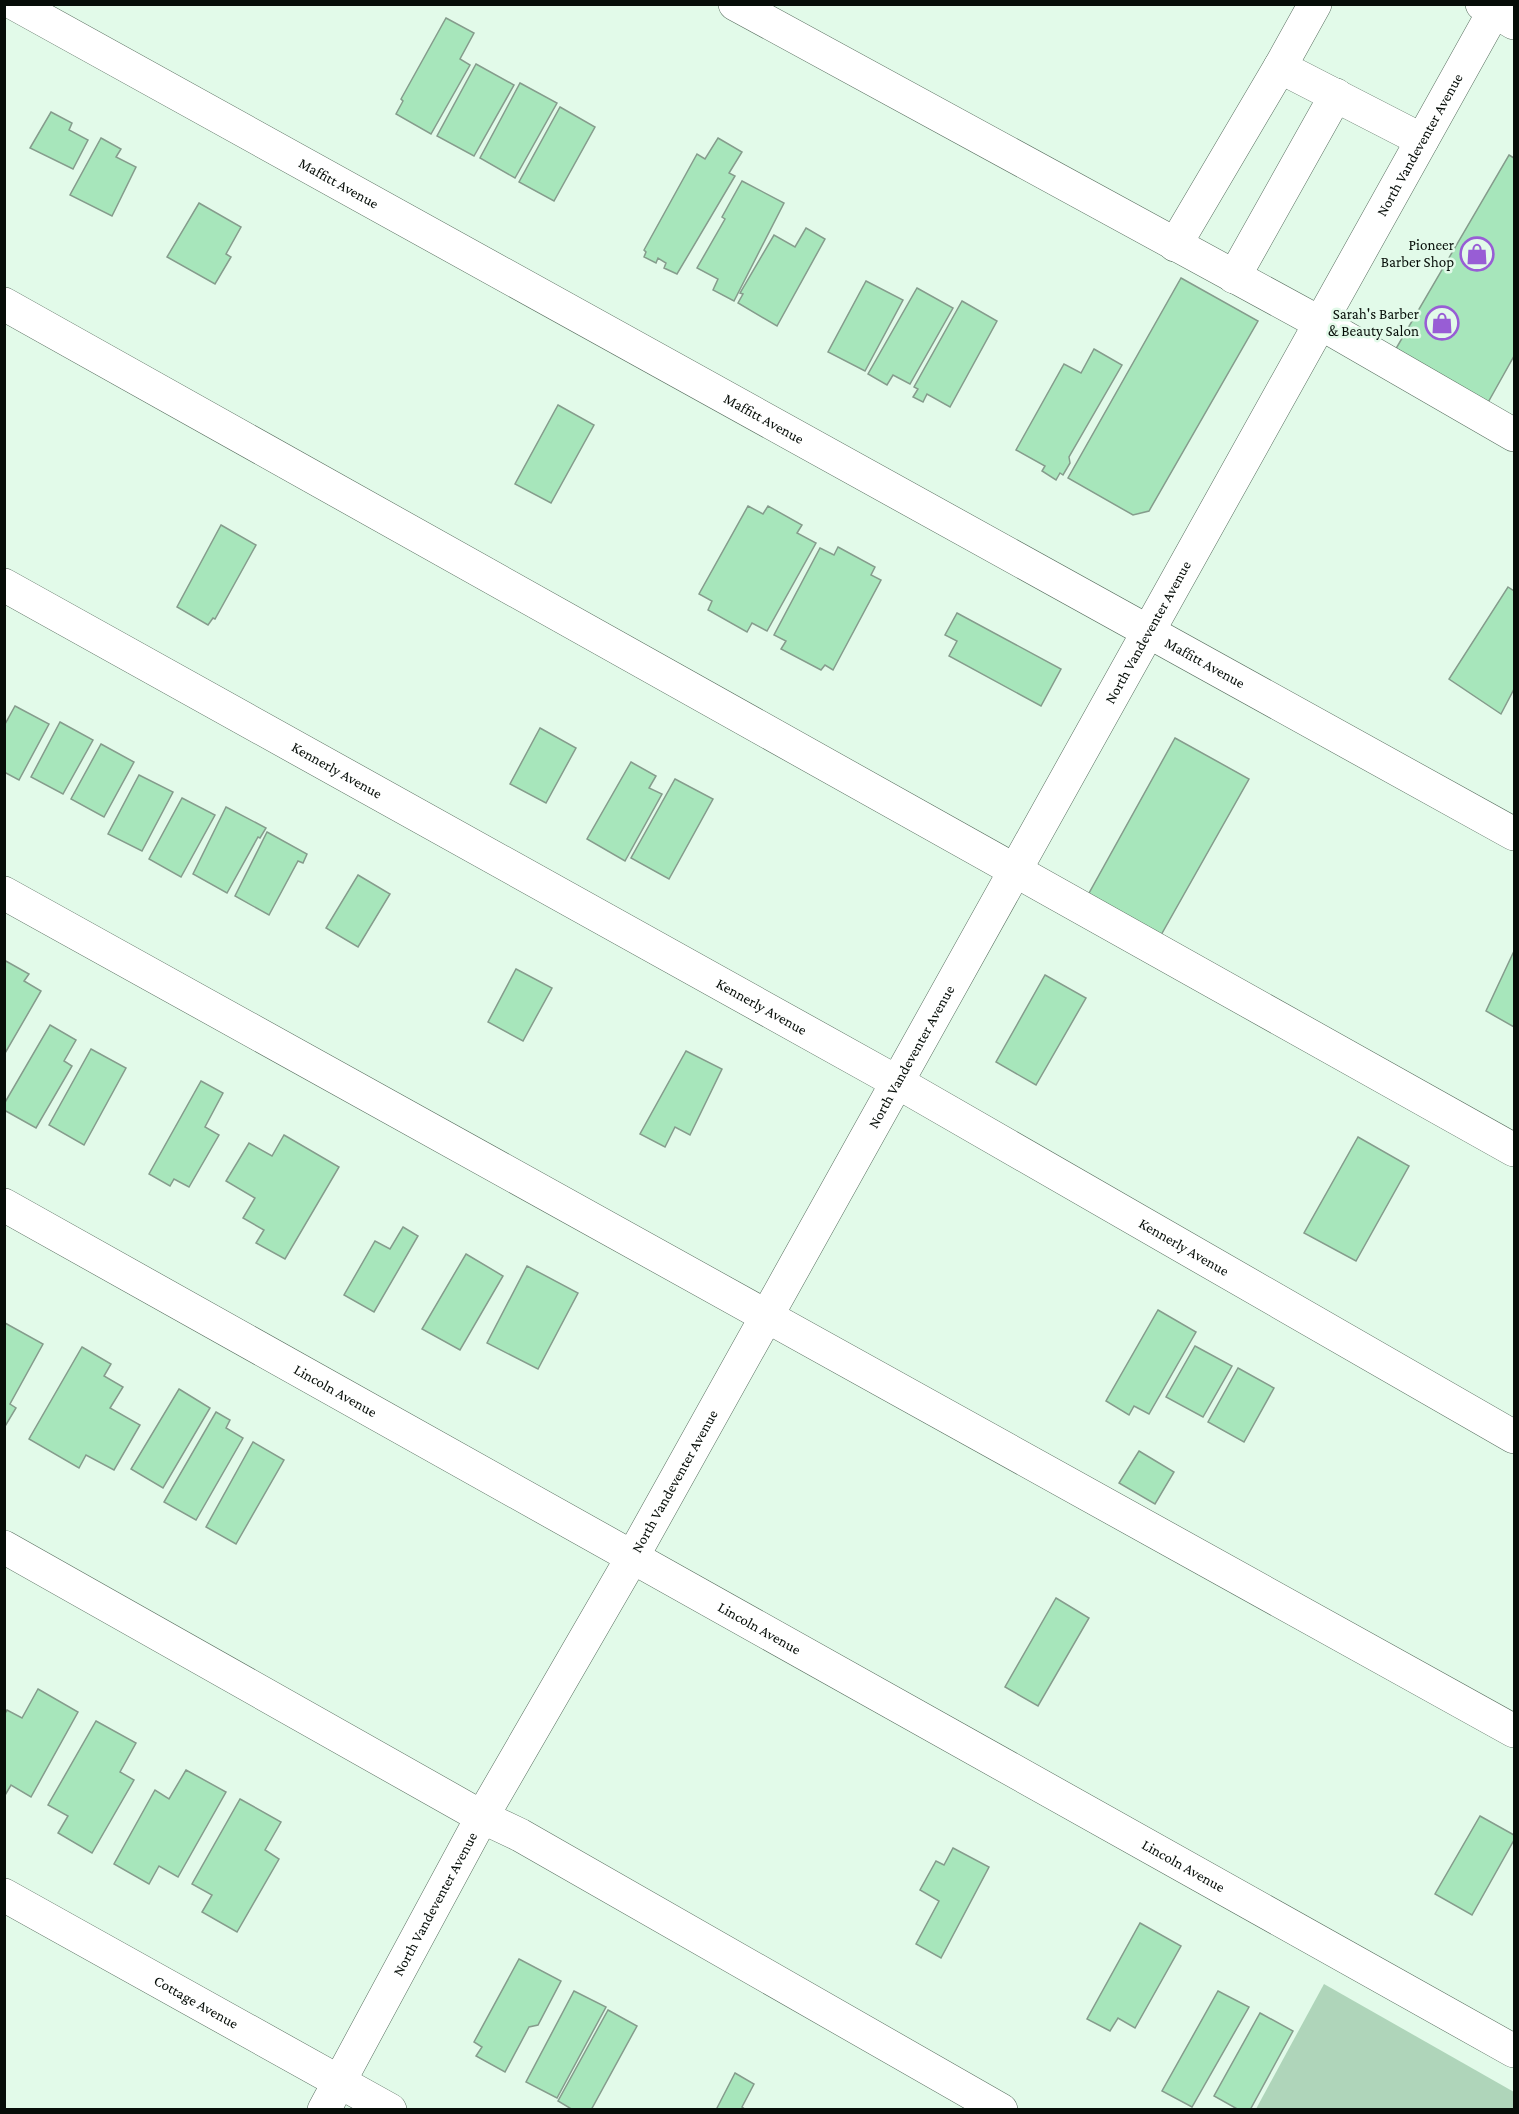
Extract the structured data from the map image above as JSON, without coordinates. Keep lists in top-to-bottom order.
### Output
{
  "streets": {
    "street": [
      "North Vandeventer Avenue",
      "Maffitt Avenue",
      "Kennerly Avenue",
      "Lincoln Avenue",
      "Cottage Avenue"
    ]
  },
  "crossings": [
    ["North Vandeventer Avenue", "Maffitt Avenue"],
    ["North Vandeventer Avenue", "Kennerly Avenue"],
    ["North Vandeventer Avenue", "Lincoln Avenue"],
    ["North Vandeventer Avenue", "Cottage Avenue"]
  ],
  "places": {
    "shop": ["Pioneer Barber Shop", "Sarah's Barber & Beauty Salon"]
  }
}
